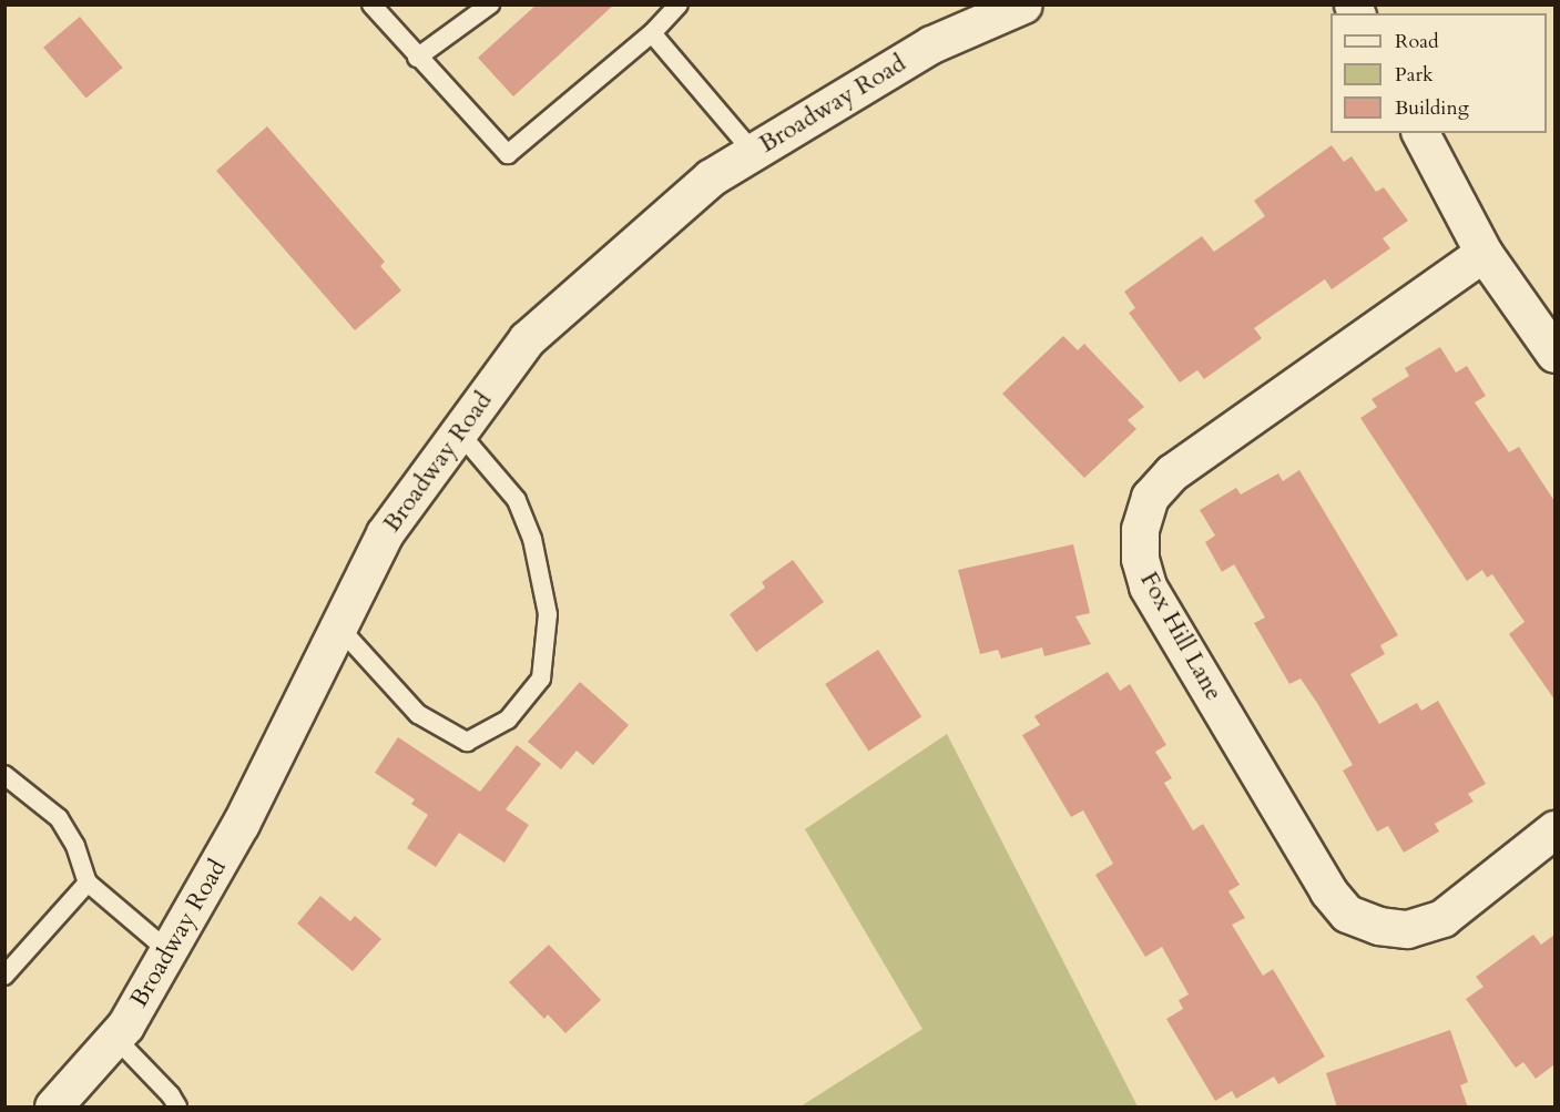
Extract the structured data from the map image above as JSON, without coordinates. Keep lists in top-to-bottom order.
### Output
{
  "streets": {
    "main road": ["Broadway Road", "Fox Hill Lane"]
  },
  "legend": ["Road", "Park", "Building"]
}
